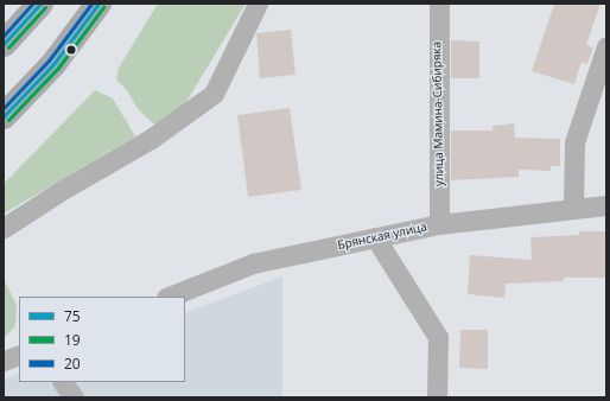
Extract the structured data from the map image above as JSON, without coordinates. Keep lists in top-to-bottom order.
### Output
{
  "streets": {
    "street": ["улица Мамина-Сибиряка", "Брянская улица"]
  },
  "crossings": [
    ["улица Мамина-Сибиряка", "Брянская улица"]
  ],
  "lines": ["transit line 75", "transit line 20", "transit line 19"],
  "legend": ["75", "19", "20"]
}
